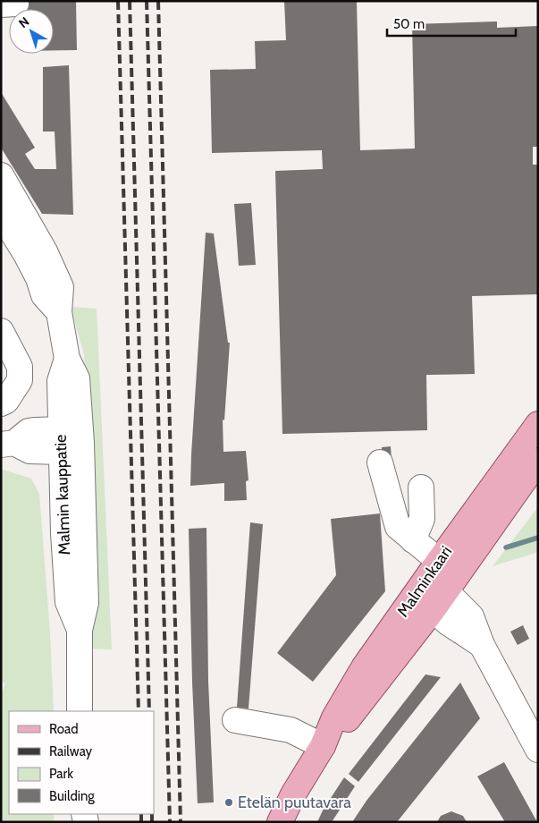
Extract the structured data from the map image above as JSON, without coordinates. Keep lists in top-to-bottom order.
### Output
{
  "streets": {
    "main road": ["Malminkaari"],
    "street": ["Malmin kauppatie"]
  },
  "places": ["Etelän puutavara"],
  "legend": [
    "Road",
    "Railway",
    "Park",
    "Building"
  ],
  "scale_bar": "50 m",
  "north": "top left"
}
